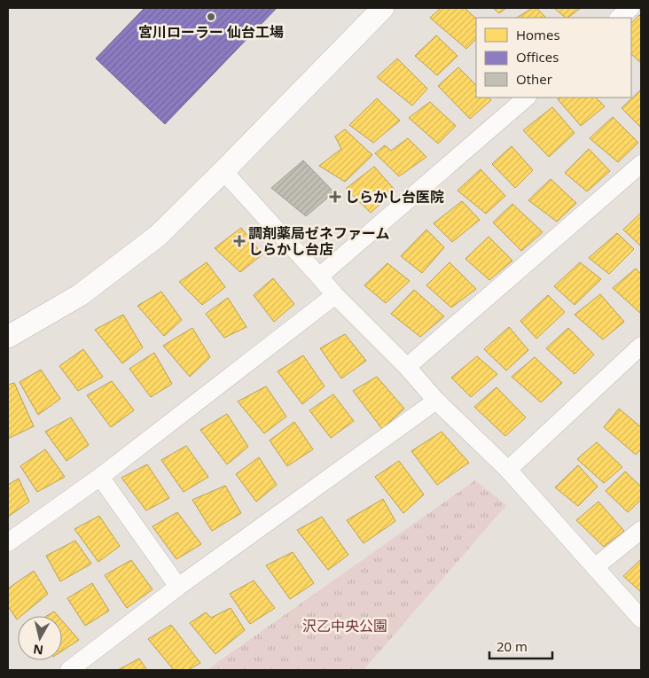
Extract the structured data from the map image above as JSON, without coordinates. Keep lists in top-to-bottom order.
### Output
{
  "parks": ["沢乙中央公園"],
  "places": {
    "other": ["宮川ローラー 仙台工場"],
    "health": ["しらかし台医院", "調剤薬局ゼネファーム しらかし台店"]
  },
  "legend": ["Homes", "Offices", "Other"],
  "scale_bar": "20 m",
  "north": "bottom"
}
